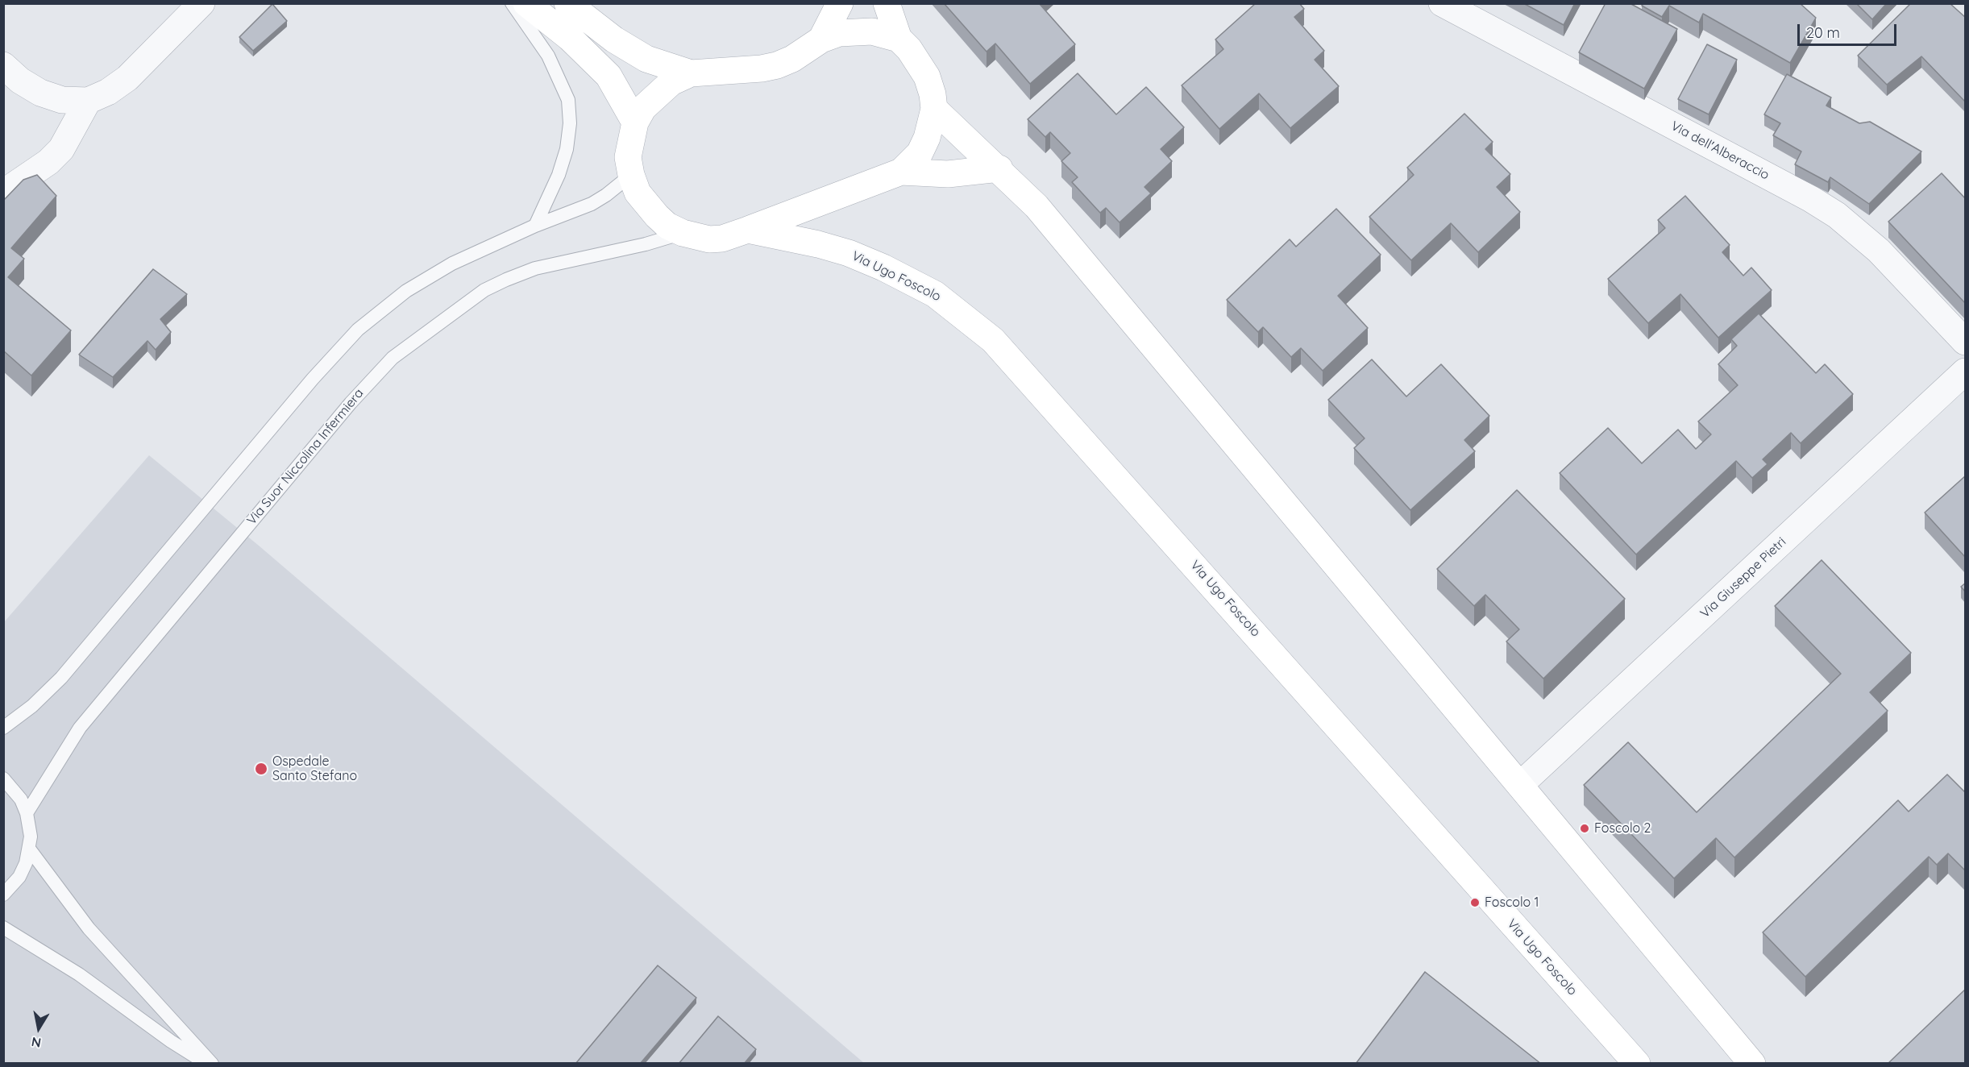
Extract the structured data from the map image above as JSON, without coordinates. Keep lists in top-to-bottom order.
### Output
{
  "streets": {
    "street": ["Via dell'Alberaccio", "Via Ugo Foscolo", "Via Giuseppe Pietri"],
    "lane": ["Via Suor Niccolina Infermiera"]
  },
  "places": ["Ospedale Santo Stefano", "Foscolo 2", "Foscolo 1"],
  "scale_bar": "20 m",
  "north": "bottom"
}
